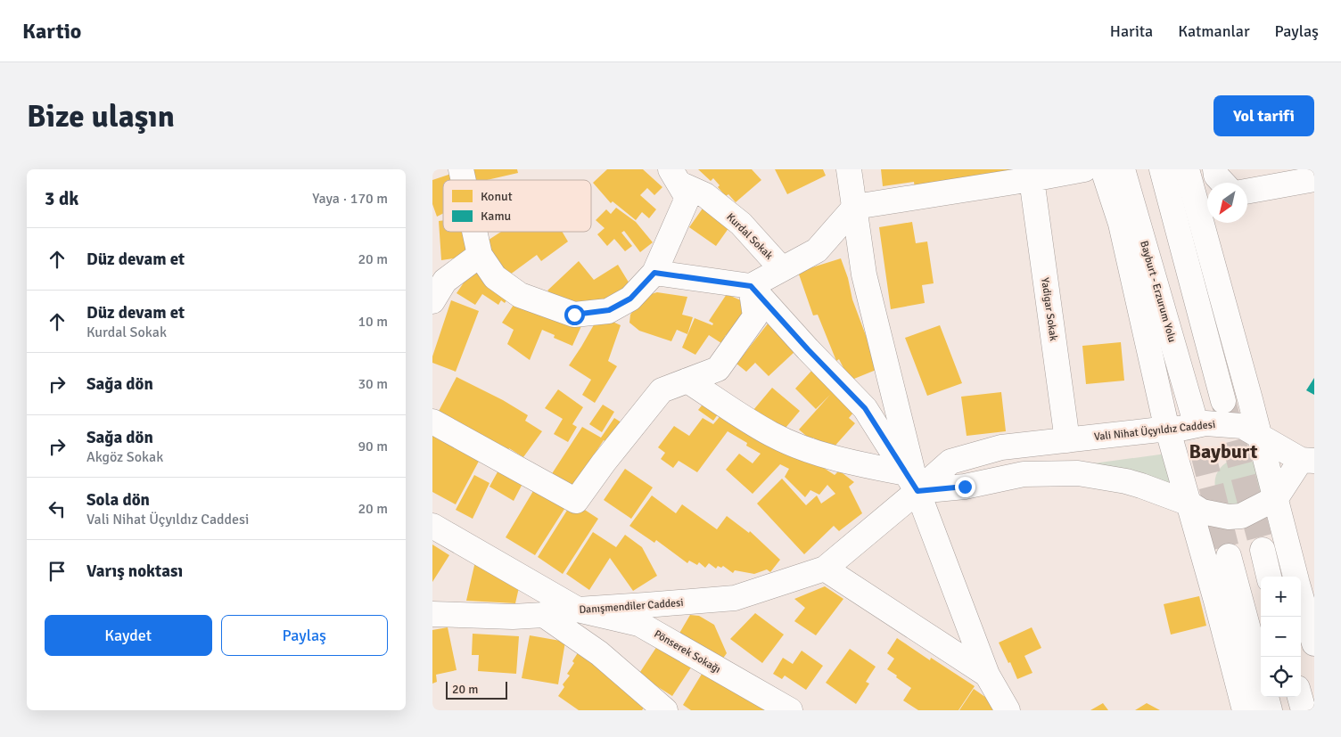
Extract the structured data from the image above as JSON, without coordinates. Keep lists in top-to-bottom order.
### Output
{
  "streets": {
    "main road": [
      "Kurdal Sokak",
      "Bayburt - Erzurum Yolu",
      "Yadigar Sokak",
      "Vali Nihat Üçyıldız Caddesi",
      "Danışmendiler Caddesi",
      "Pönserek Sokağı"
    ]
  },
  "crossings": [
    ["Yadigar Sokak", "Vali Nihat Üçyıldız Caddesi"],
    ["Vali Nihat Üçyıldız Caddesi", "Danışmendiler Caddesi"],
    ["Danışmendiler Caddesi", "Pönserek Sokağı"]
  ],
  "districts": ["Bayburt"],
  "legend": ["Konut", "Kamu"],
  "scale_bar": "20 m",
  "north": "bottom left",
  "page": {
    "header": "Kartio",
    "nav": ["Harita", "Katmanlar", "Paylaş"],
    "buttons": [
      "Yol tarifi",
      ["Kaydet", "Paylaş"]
    ],
    "title": "Bize ulaşın",
    "heading": ["3 dk", "Yaya · 170 m"],
    "list": [
      ["Düz devam et", "20 m"],
      ["Düz devam et", "Kurdal Sokak", "10 m"],
      ["Sağa dön", "30 m"],
      ["Sağa dön", "Akgöz Sokak", "90 m"],
      ["Sola dön", "Vali Nihat Üçyıldız Caddesi", "20 m"],
      "Varış noktası"
    ],
    "map_buttons": ["+", "−"],
    "scale": "20 m"
  }
}
